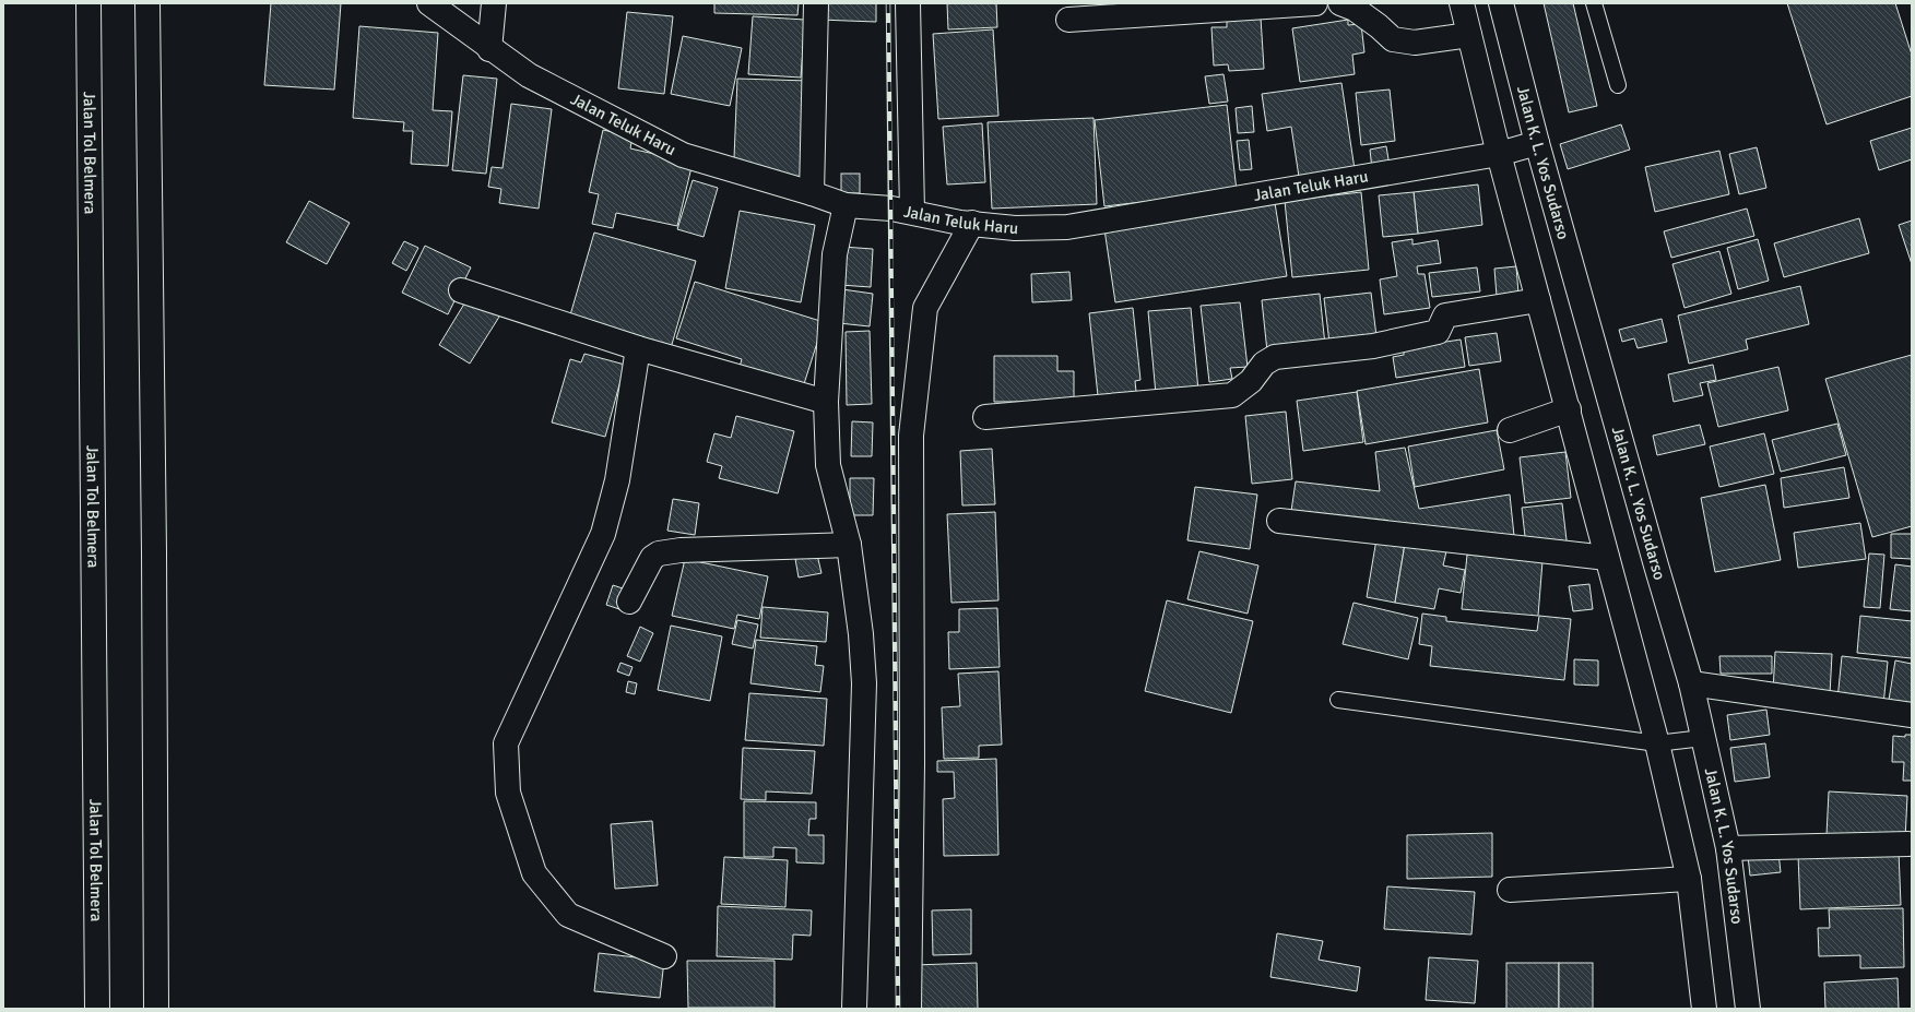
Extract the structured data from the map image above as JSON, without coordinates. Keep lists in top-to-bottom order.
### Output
{
  "streets": {
    "main road": ["Jalan Teluk Haru", "Jalan Tol Belmera", "Jalan K. L. Yos Sudarso"]
  },
  "crossings": [
    ["Jalan Teluk Haru", "Jalan K. L. Yos Sudarso"]
  ]
}
